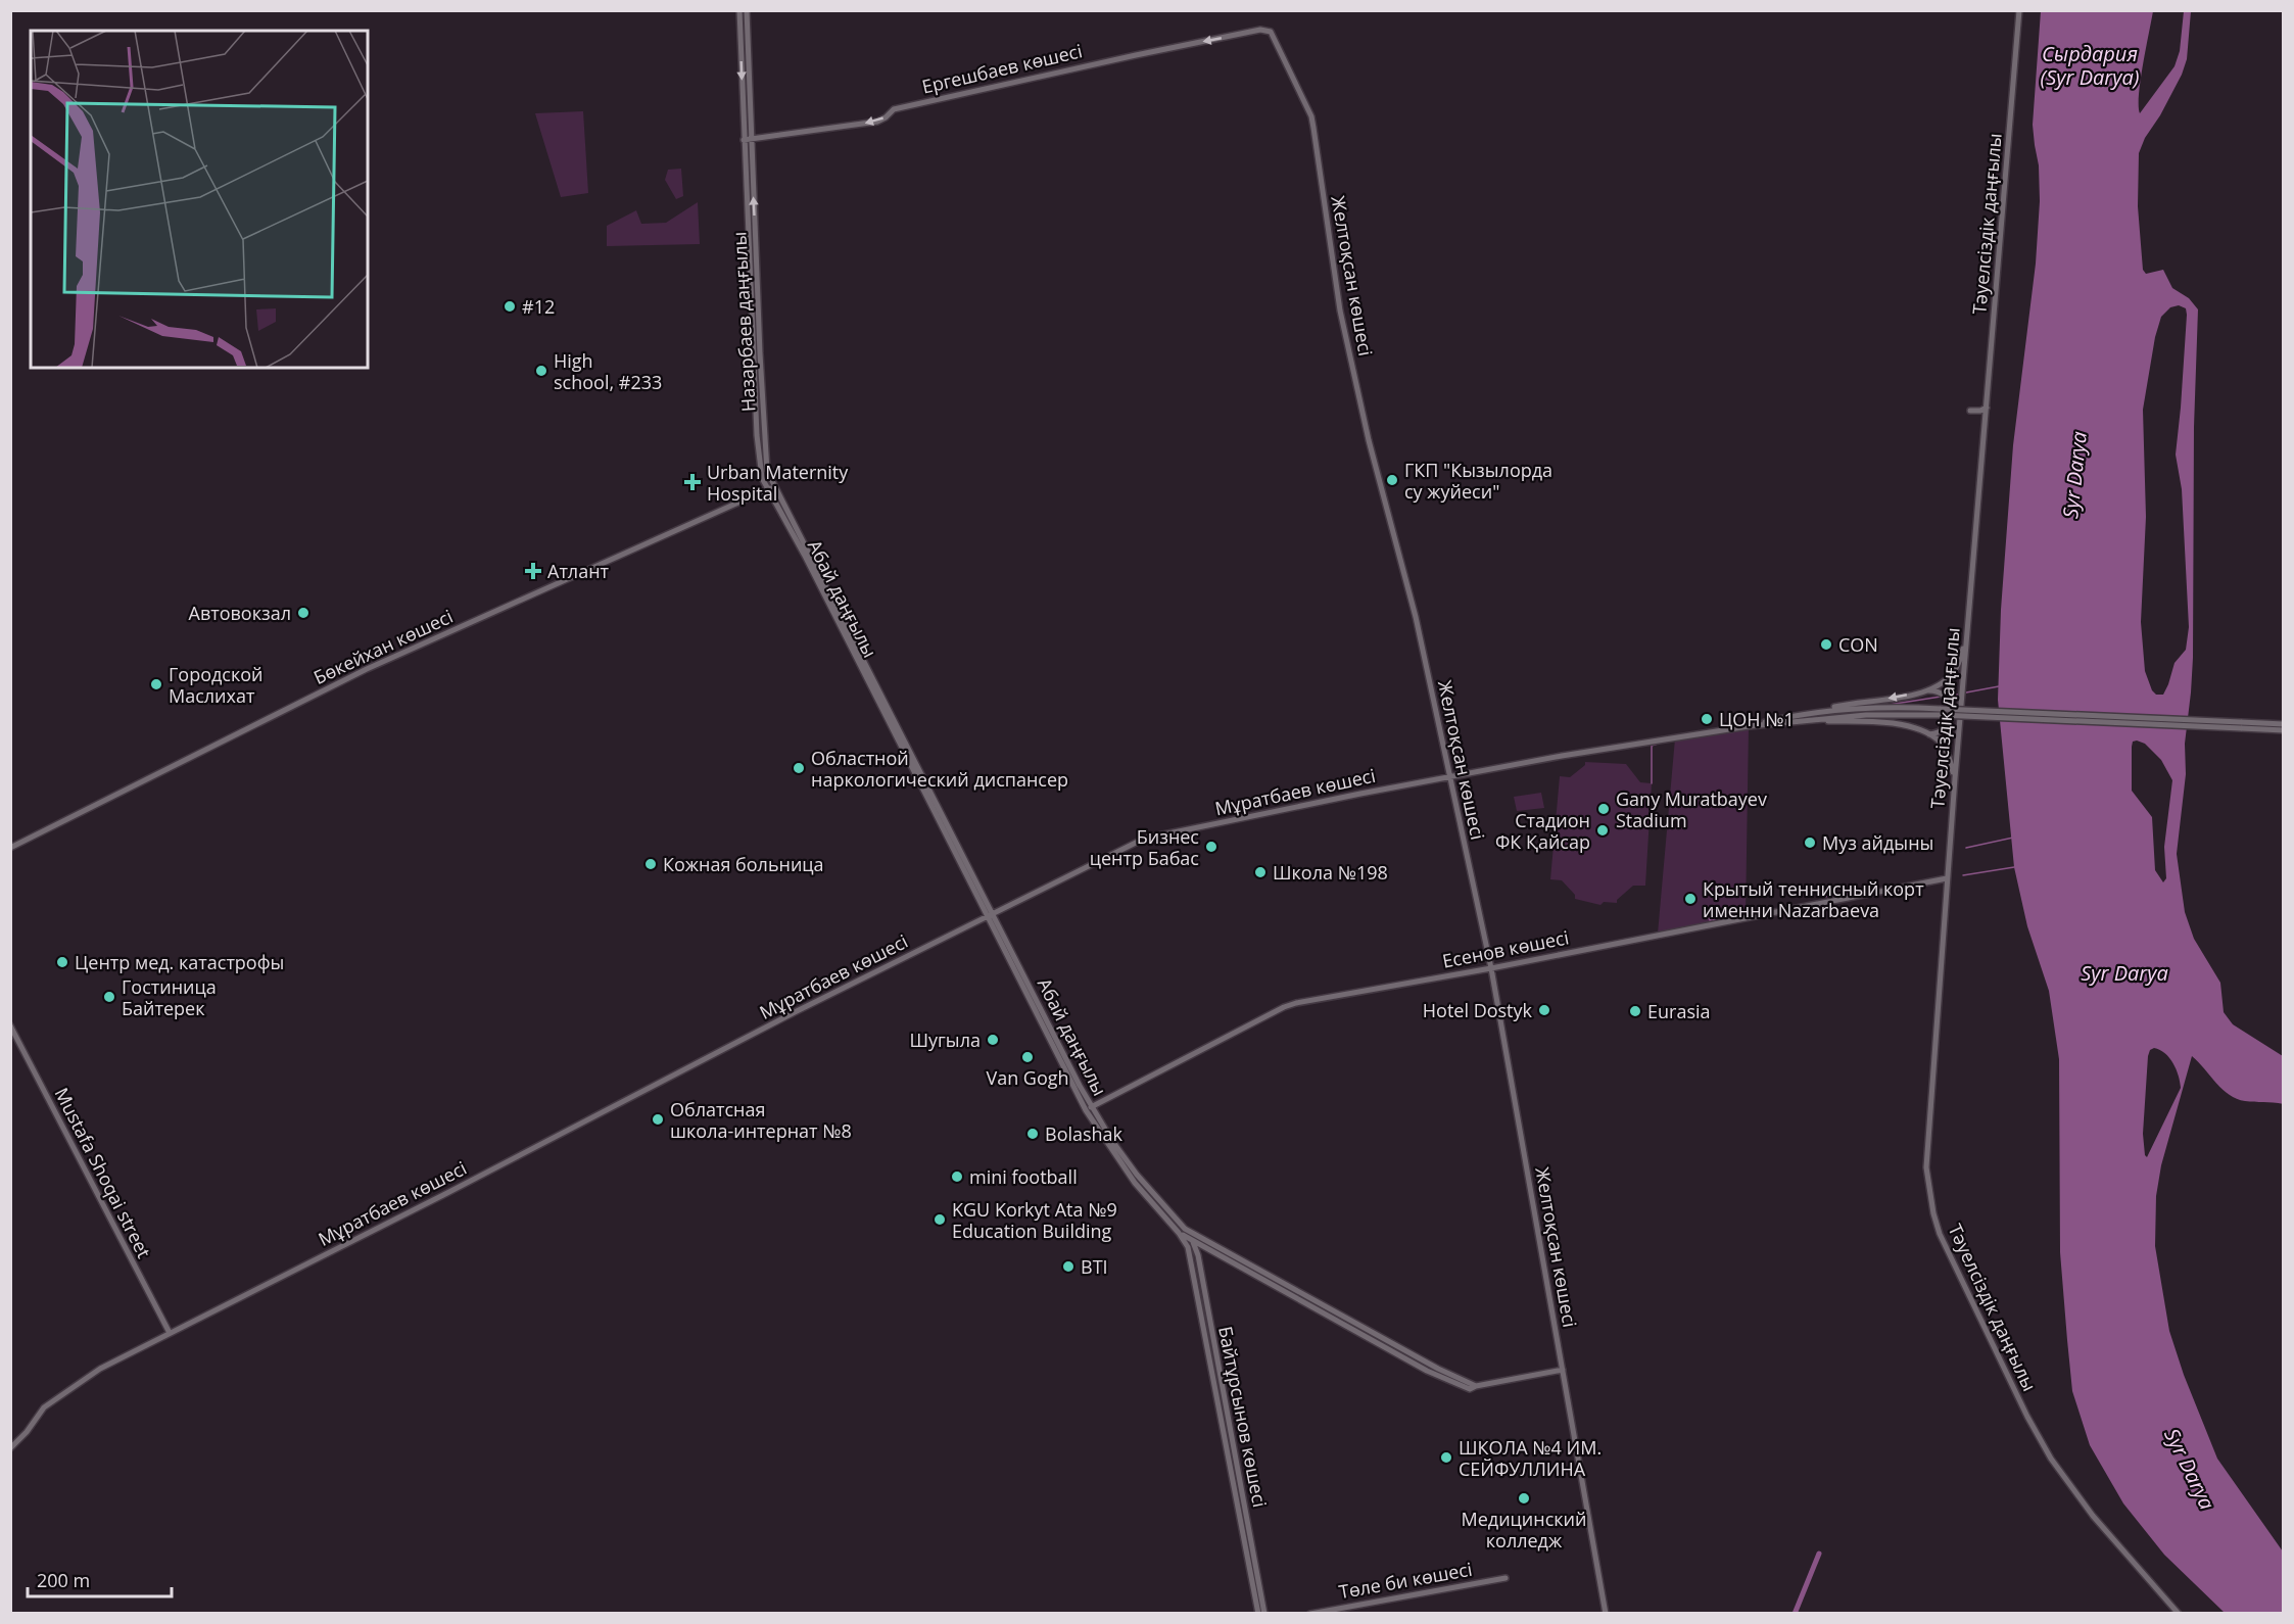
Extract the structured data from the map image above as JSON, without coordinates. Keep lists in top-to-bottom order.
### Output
{
  "streets": {
    "street": [
      "Ергешбаев көшесі",
      "Тәуелсіздік даңғылы",
      "Желтоқсан көшесі",
      "Назарбаев даңғылы",
      "Абай даңғылы",
      "Бөкейхан көшесі",
      "Мұратбаев көшесі",
      "Есенов көшесі",
      "Mustafa Shoqai street",
      "Байтұрсынов көшесі",
      "Төле би көшесі"
    ]
  },
  "crossings": [
    ["Ергешбаев көшесі", "Желтоқсан көшесі"],
    ["Ергешбаев көшесі", "Назарбаев даңғылы"],
    ["Тәуелсіздік даңғылы", "Есенов көшесі"],
    ["Желтоқсан көшесі", "Мұратбаев көшесі"],
    ["Желтоқсан көшесі", "Есенов көшесі"],
    ["Назарбаев даңғылы", "Абай даңғылы"],
    ["Назарбаев даңғылы", "Бөкейхан көшесі"],
    ["Абай даңғылы", "Бөкейхан көшесі"],
    ["Абай даңғылы", "Мұратбаев көшесі"],
    ["Абай даңғылы", "Есенов көшесі"],
    ["Абай даңғылы", "Байтұрсынов көшесі"],
    ["Мұратбаев көшесі", "Mustafa Shoqai street"]
  ],
  "one_way": ["Ергешбаев көшесі"],
  "water": ["Сырдария (Syr Darya)", "Syr Darya"],
  "places": {
    "other": [
      "#12",
      "High school, #233",
      "ГКП \"Кызылорда су жуйеси\"",
      "Автовокзал",
      "CON",
      "Городской Маслихат",
      "ЦОН №1",
      "Областной наркологический диспансер",
      "Gany Muratbayev Stadium",
      "Стадион ФК Қайсар",
      "Муз айдыны",
      "Бизнес центр Бабас",
      "Кожная больница",
      "Школа №198",
      "Крытый теннисный корт именни Nazarbaeva",
      "Центр мед. катастрофы",
      "Гостиница Байтерек",
      "Hotel Dostyk",
      "Eurasia",
      "Шугыла",
      "Van Gogh",
      "Облатсная школа-интернат №8",
      "Bolashak",
      "mini football",
      "KGU Korkyt Ata №9 Education Building",
      "BTI",
      "ШКОЛА №4 ИМ. СЕЙФУЛЛИНА",
      "Медицинский колледж"
    ],
    "health": ["Urban Maternity Hospital", "Атлант"]
  },
  "scale_bar": "200 m"
}
